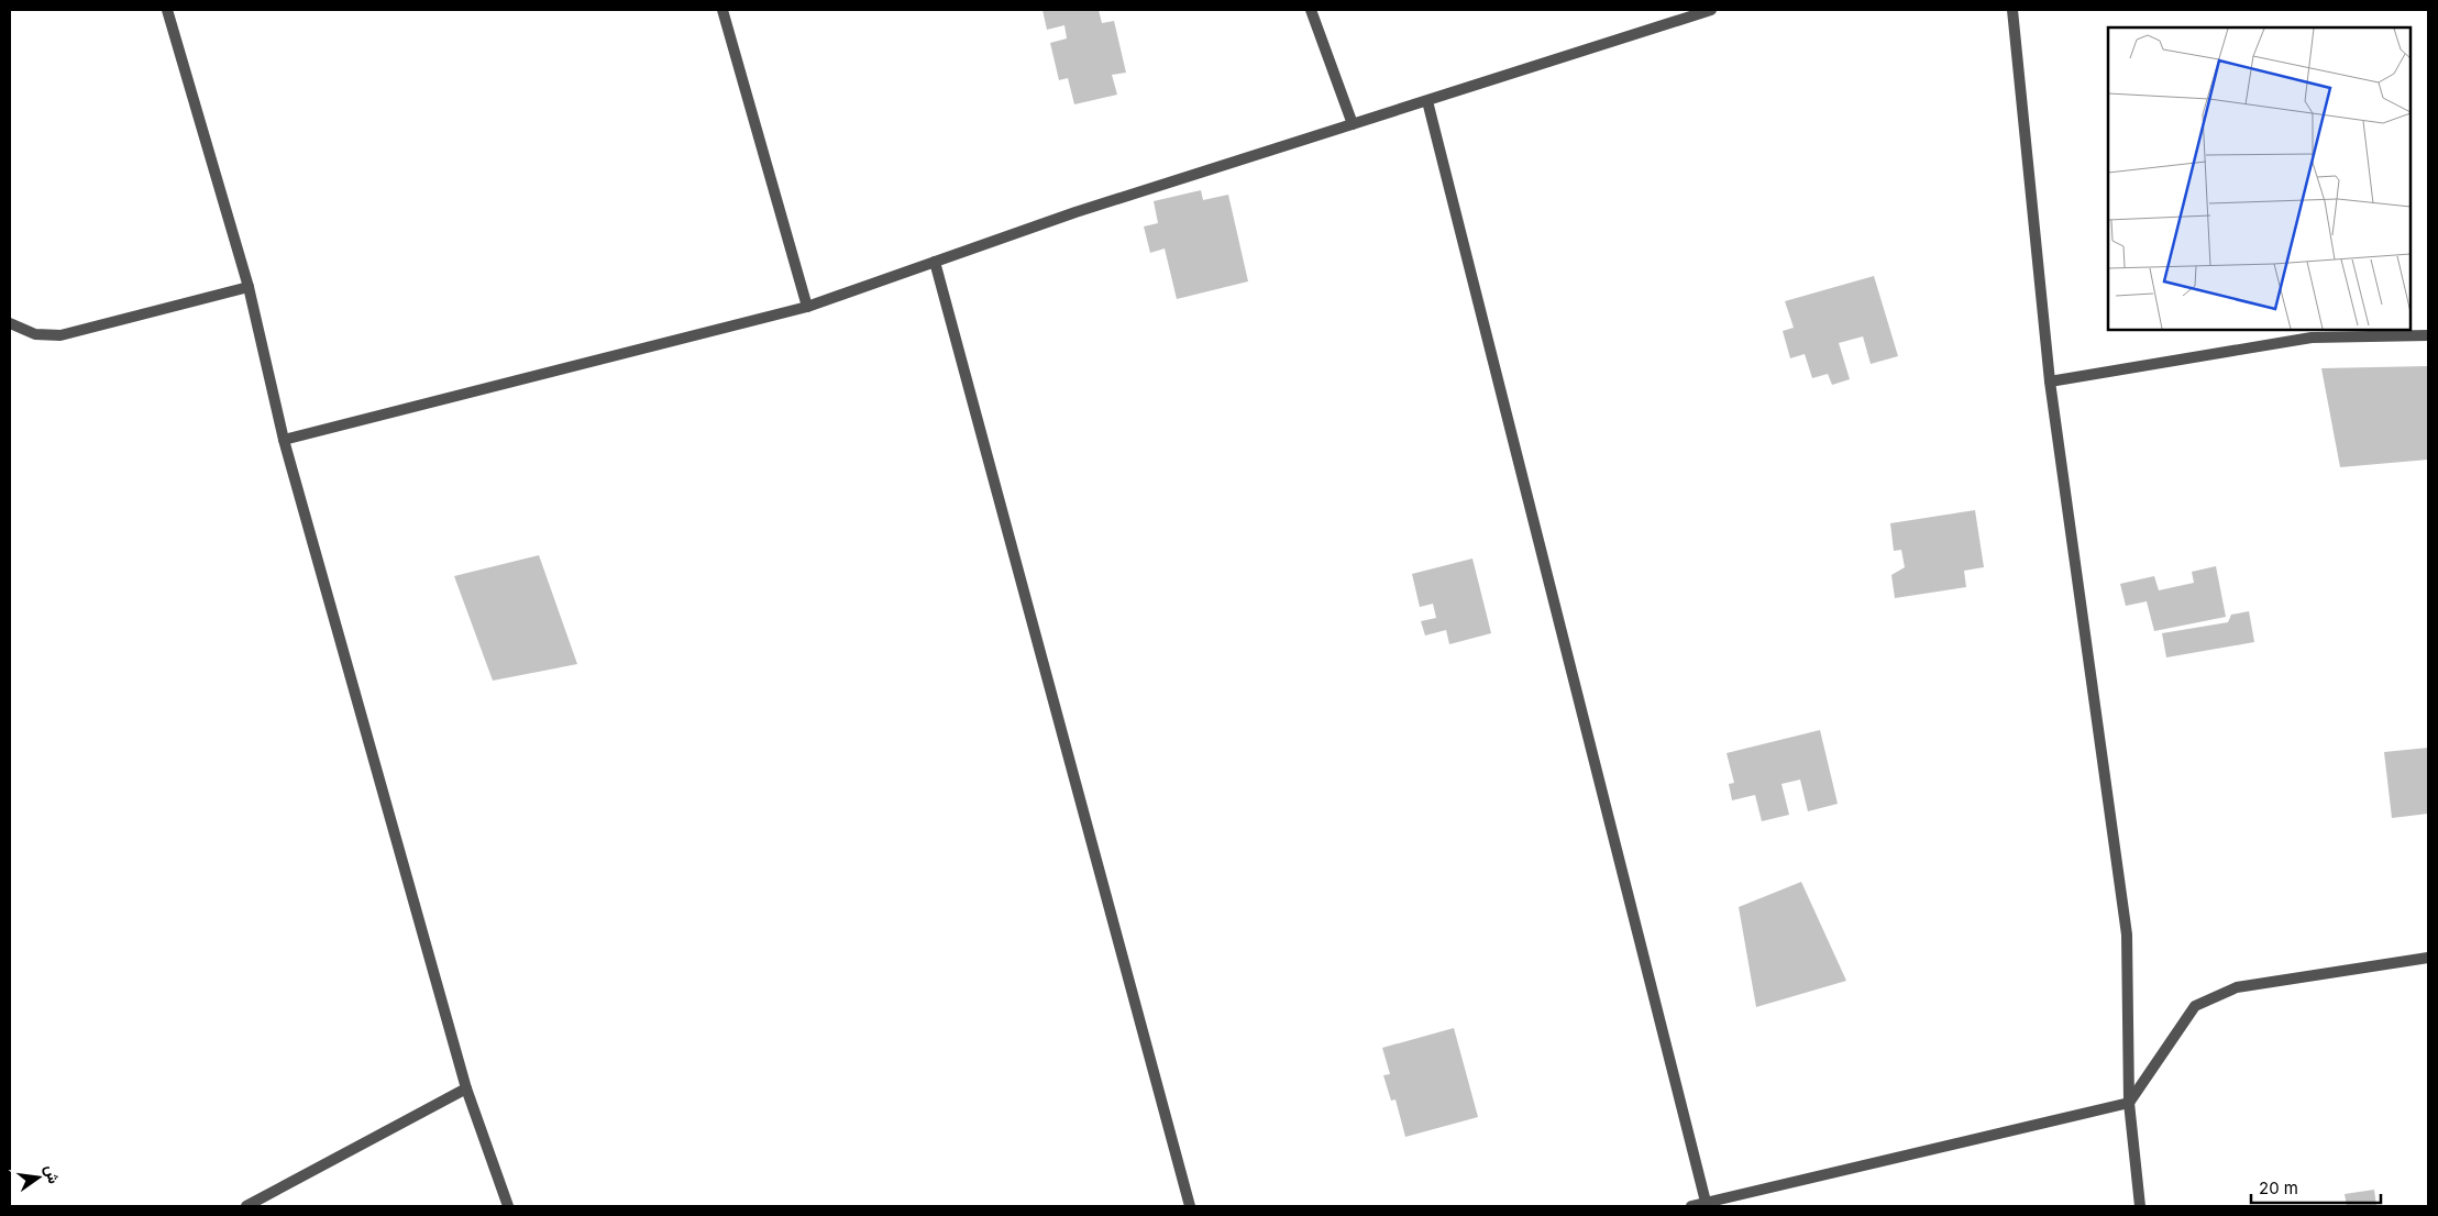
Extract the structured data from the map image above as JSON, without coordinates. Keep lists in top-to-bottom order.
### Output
{
  "scale_bar": "20 m",
  "north": "right"
}
